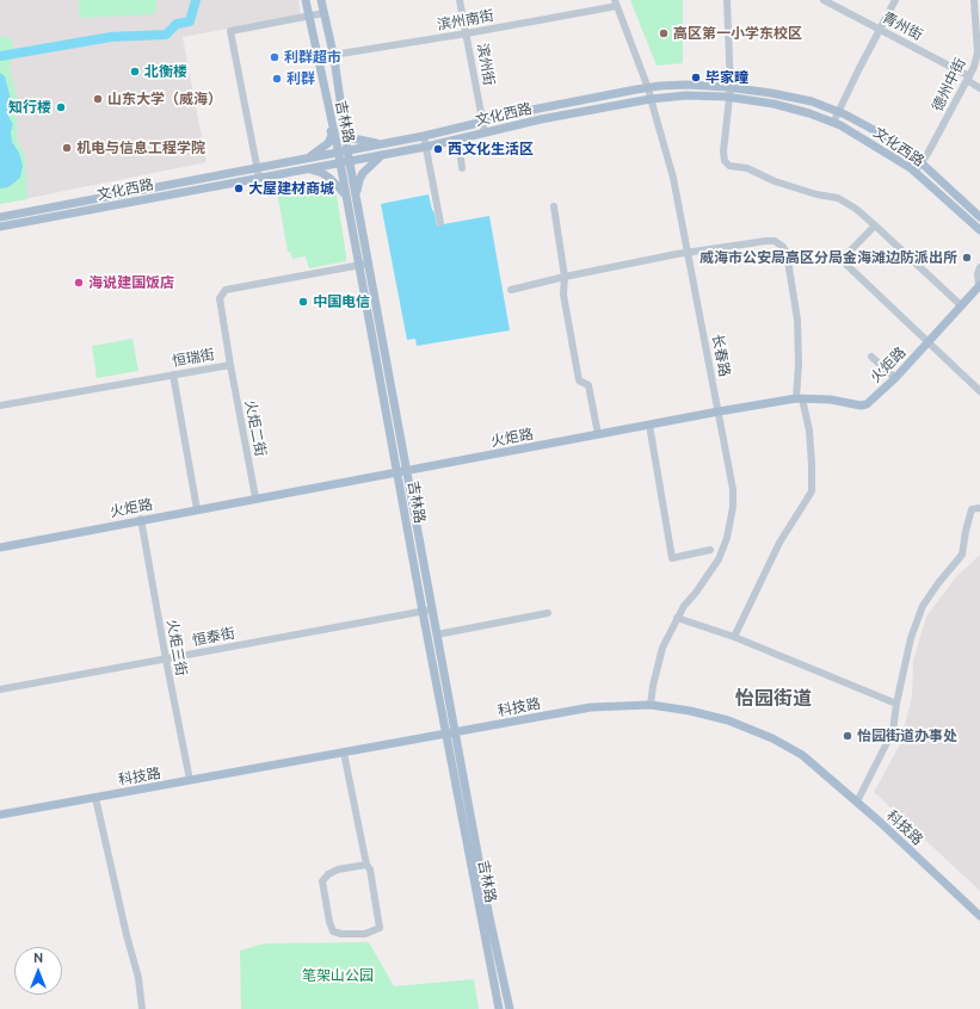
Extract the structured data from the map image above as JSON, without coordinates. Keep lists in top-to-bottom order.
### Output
{
  "streets": {
    "main road": [
      "文化西路",
      "吉林路",
      "火炬路",
      "科技路"
    ],
    "street": [
      "滨州南街",
      "青州街",
      "滨州街",
      "德州中街",
      "长春路",
      "恒瑞街",
      "火炬二街",
      "恒泰街",
      "火炬三街"
    ]
  },
  "crossings": [
    ["滨州南街", "滨州街"],
    ["滨州南街", "吉林路"],
    ["滨州南街", "长春路"],
    ["青州街", "德州中街"],
    ["滨州街", "文化西路"],
    ["德州中街", "文化西路"],
    ["文化西路", "吉林路"],
    ["文化西路", "长春路"],
    ["吉林路", "恒瑞街"],
    ["吉林路", "火炬路"],
    ["吉林路", "恒泰街"],
    ["吉林路", "科技路"],
    ["长春路", "火炬路"],
    ["长春路", "科技路"],
    ["恒瑞街", "火炬二街"],
    ["火炬路", "火炬二街"],
    ["火炬路", "火炬三街"],
    ["恒泰街", "火炬三街"],
    ["火炬三街", "科技路"]
  ],
  "districts": ["怡园街道"],
  "parks": ["笔架山公园"],
  "places": [
    "高区第一小学东校区",
    "利群超市",
    "北衡楼",
    "毕家疃",
    "利群",
    "山东大学（威海）",
    "知行楼",
    "机电与信息工程学院",
    "西文化生活区",
    "大屋建材商城",
    "威海市公安局高区分局金海滩边防派出所",
    "海说建国饭店",
    "中国电信",
    "怡园街道办事处"
  ],
  "north": "top"
}
